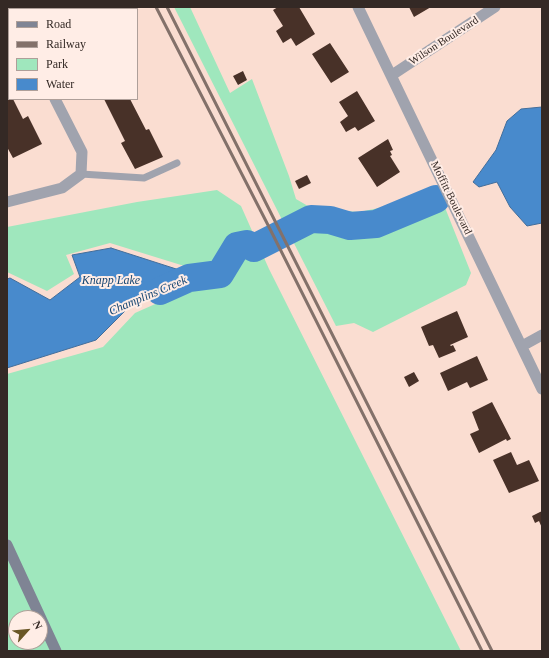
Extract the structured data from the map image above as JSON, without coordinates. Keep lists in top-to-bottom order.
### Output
{
  "streets": {
    "street": ["Wilson Boulevard", "Moffitt Boulevard"]
  },
  "crossings": [
    ["Wilson Boulevard", "Moffitt Boulevard"]
  ],
  "water": ["Knapp Lake", "Champlins Creek"],
  "legend": [
    "Road",
    "Railway",
    "Park",
    "Water"
  ],
  "north": "top right"
}
